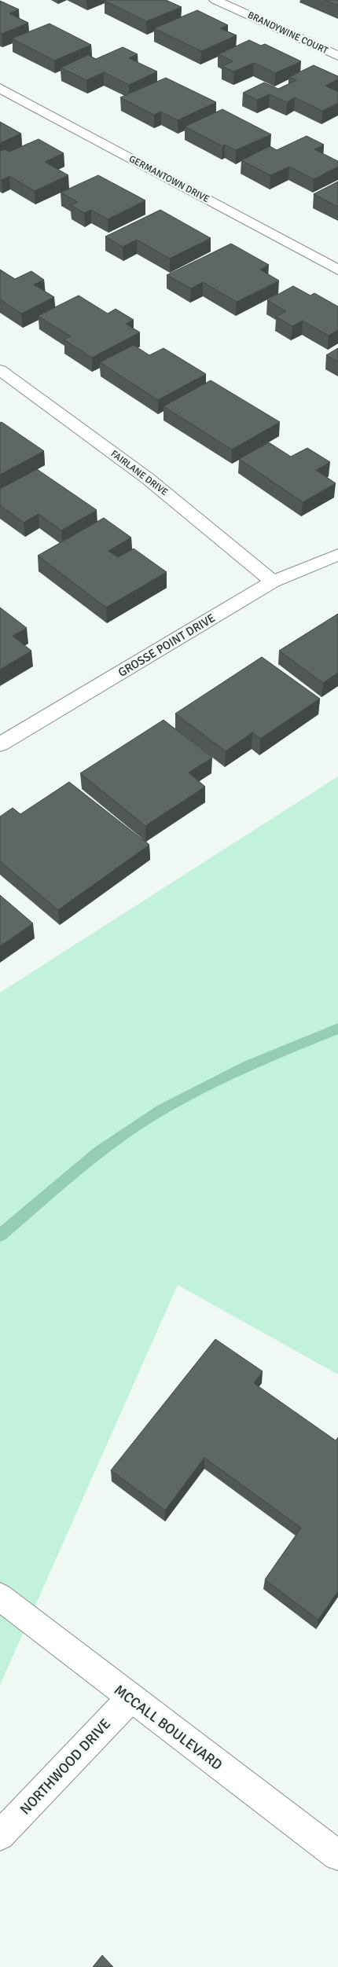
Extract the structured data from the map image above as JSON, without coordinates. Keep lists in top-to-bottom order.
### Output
{
  "streets": {
    "street": [
      "BRANDYWINE COURT",
      "GERMANTOWN DRIVE",
      "FAIRLANE DRIVE",
      "GROSSE POINT DRIVE",
      "MCCALL BOULEVARD",
      "NORTHWOOD DRIVE"
    ]
  },
  "crossings": [
    ["FAIRLANE DRIVE", "GROSSE POINT DRIVE"],
    ["MCCALL BOULEVARD", "NORTHWOOD DRIVE"]
  ]
}
